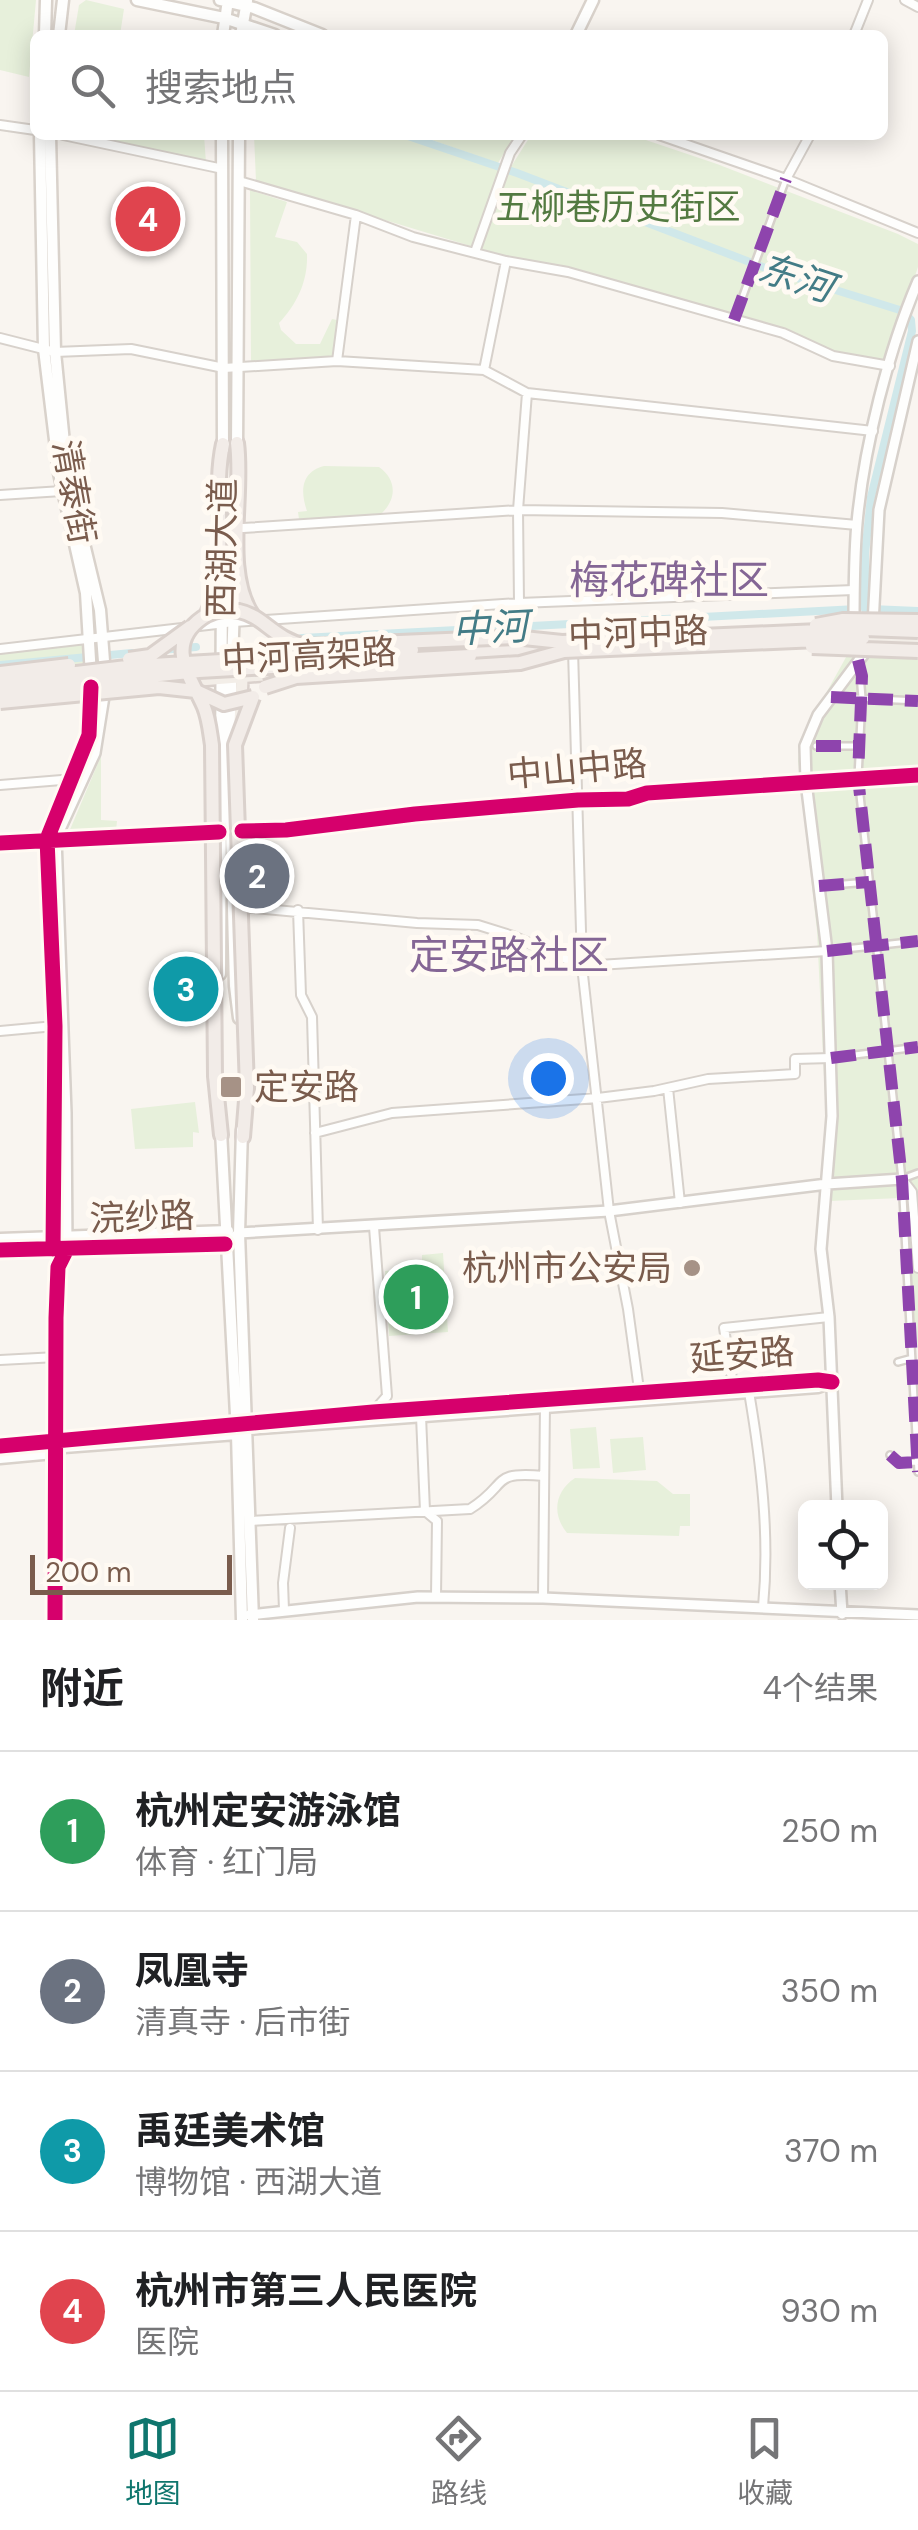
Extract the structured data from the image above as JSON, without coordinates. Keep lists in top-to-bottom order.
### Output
{
  "streets": {
    "highway": ["中河高架路"],
    "main road": [
      "清泰街",
      "西湖大道",
      "中河中路",
      "浣纱路",
      "延安路"
    ],
    "street": ["中山中路"]
  },
  "crossings": [
    ["清泰街", "中河中路"],
    ["清泰街", "中山中路"],
    ["西湖大道", "中河中路"],
    ["西湖大道", "中山中路"],
    ["西湖大道", "浣纱路"],
    ["西湖大道", "延安路"],
    ["中河中路", "中河高架路"]
  ],
  "districts": ["梅花碑社区", "定安路社区"],
  "water": ["东河", "中河"],
  "parks": ["五柳巷历史街区"],
  "places": {
    "transit": ["定安路"],
    "other": ["杭州市公安局"]
  },
  "scale_bar": "200 m",
  "page": {
    "search": "搜索地点",
    "pins": [
      "4",
      "2",
      "3",
      "1"
    ],
    "scale": "200 m",
    "heading": ["附近", "4个结果"],
    "list": [
      {
        "mark": "1",
        "name": "杭州定安游泳馆",
        "note": "体育 · 红门局",
        "value": "250 m"
      },
      {
        "mark": "2",
        "name": "凤凰寺",
        "note": "清真寺 · 后市街",
        "value": "350 m"
      },
      {
        "mark": "3",
        "name": "禹廷美术馆",
        "note": "博物馆 · 西湖大道",
        "value": "370 m"
      },
      {
        "mark": "4",
        "name": "杭州市第三人民医院",
        "note": "医院",
        "value": "930 m"
      }
    ],
    "nav": ["地图", "路线", "收藏"]
  }
}
